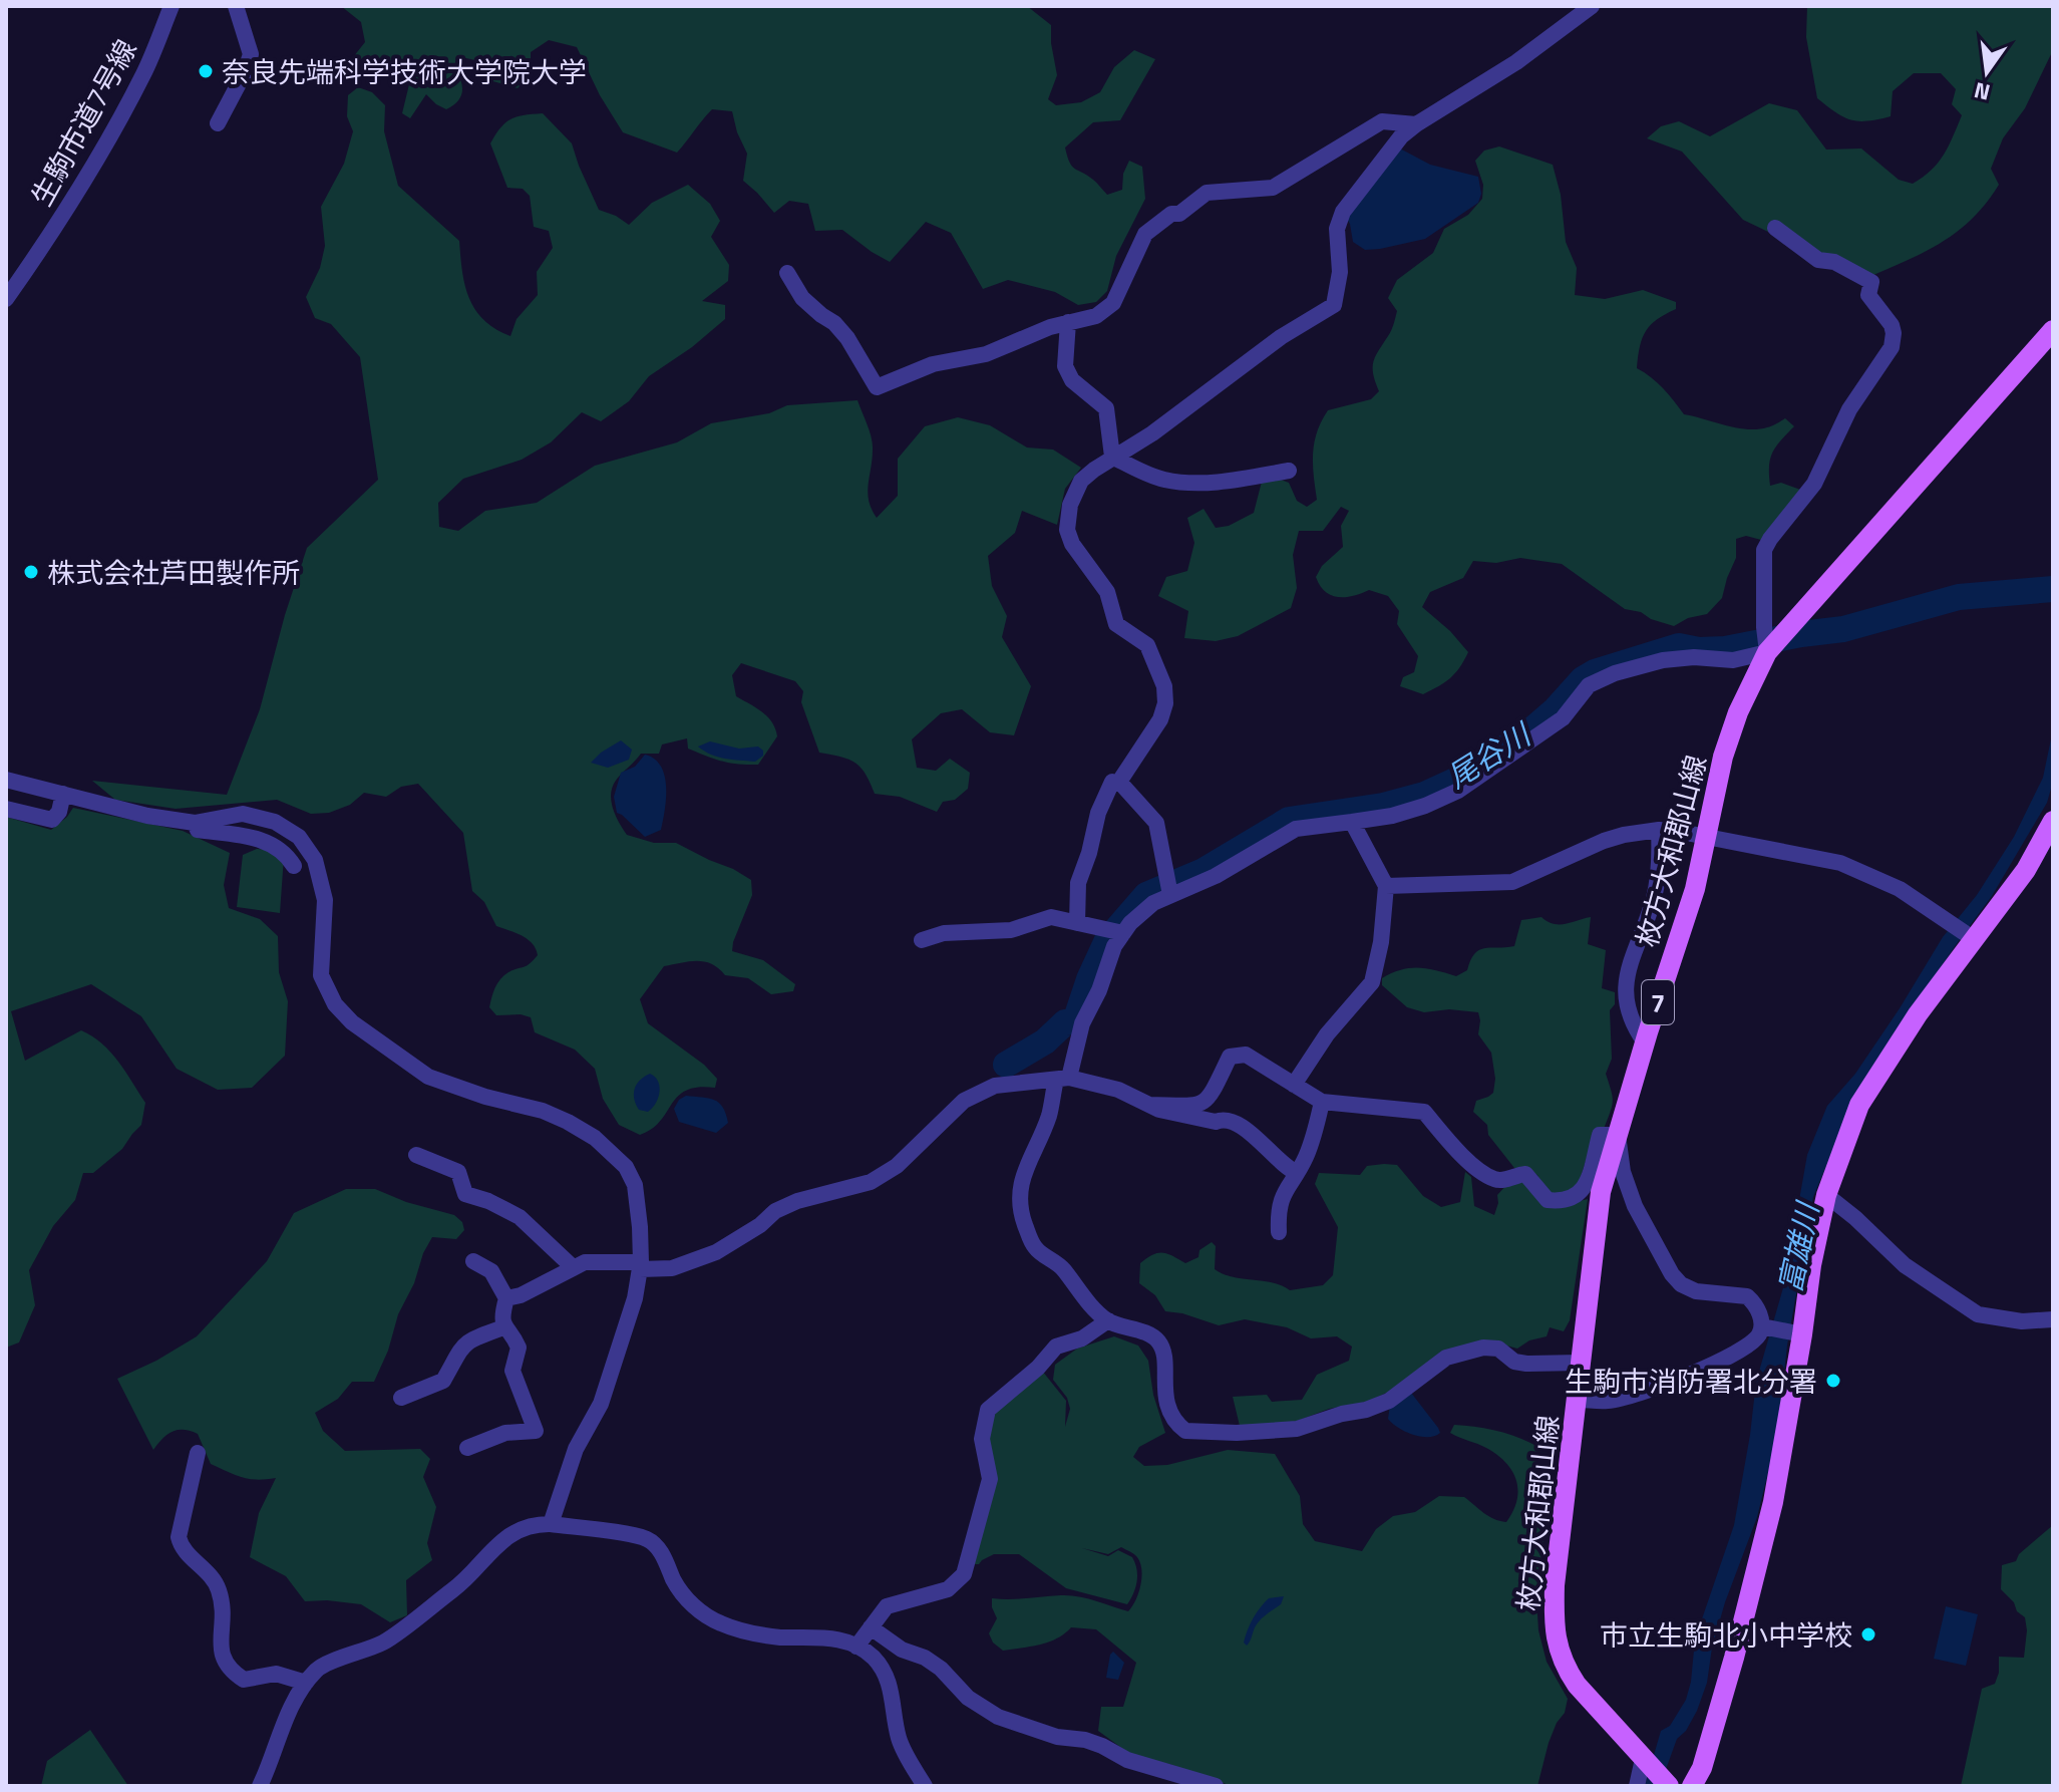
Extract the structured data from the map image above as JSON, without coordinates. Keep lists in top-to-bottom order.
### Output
{
  "streets": {
    "main road": ["枚方大和郡山線", "7"],
    "street": ["生駒市道7号線"]
  },
  "water": ["尾谷川", "富雄川"],
  "places": [
    "奈良先端科学技術大学院大学",
    "株式会社芦田製作所",
    "生駒市消防署北分署",
    "市立生駒北小中学校"
  ],
  "north": "bottom"
}
